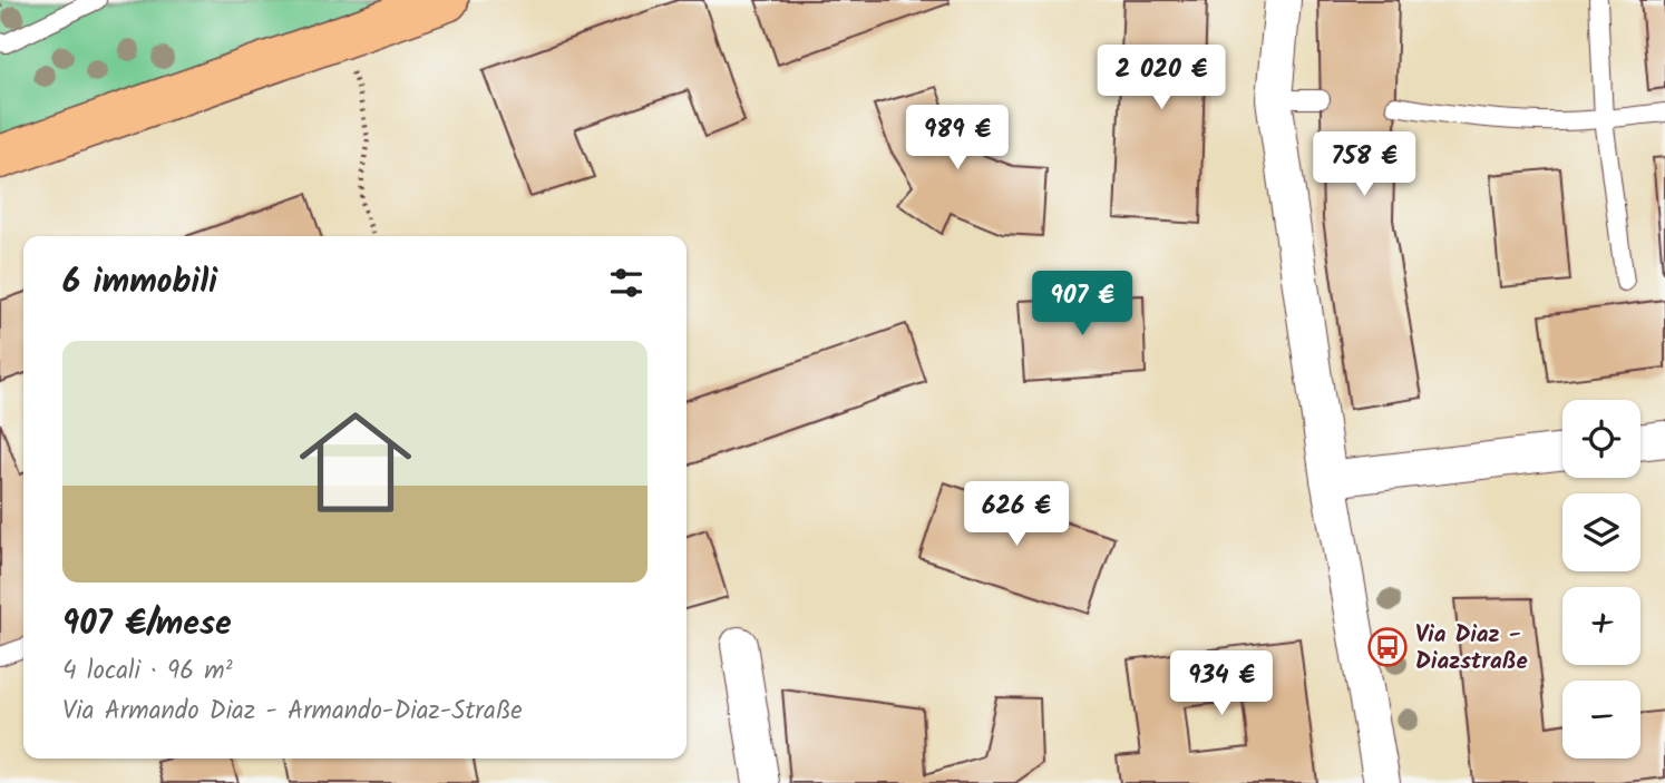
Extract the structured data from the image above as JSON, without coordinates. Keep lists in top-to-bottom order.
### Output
{
  "places": {
    "bus stop": ["Via Diaz - Diazstraße"]
  },
  "page": {
    "price": [
      "2 020 €",
      "989 €",
      "758 €",
      "907 €",
      "626 €",
      "934 €"
    ],
    "heading": "6 immobili",
    "list": [
      {
        "name": "907 €/mese",
        "note": "4 locali · 96 m² · Via Armando Diaz - Armando-Diaz-Straße"
      }
    ],
    "map_buttons": ["+", "−"]
  }
}
